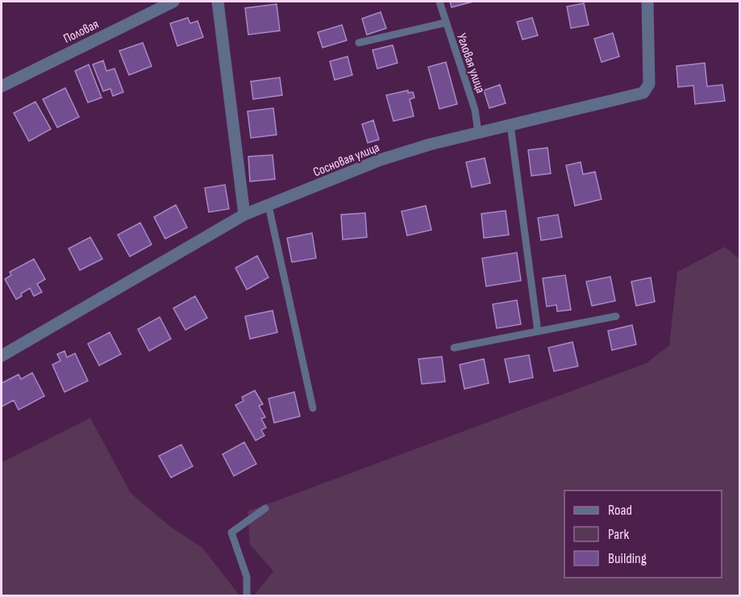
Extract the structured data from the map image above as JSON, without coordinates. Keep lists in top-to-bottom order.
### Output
{
  "streets": {
    "street": ["Половая", "Сосновая улица"],
    "lane": ["Угловая улица"]
  },
  "crossings": [
    ["Угловая улица", "Сосновая улица"]
  ],
  "legend": ["Road", "Park", "Building"]
}
